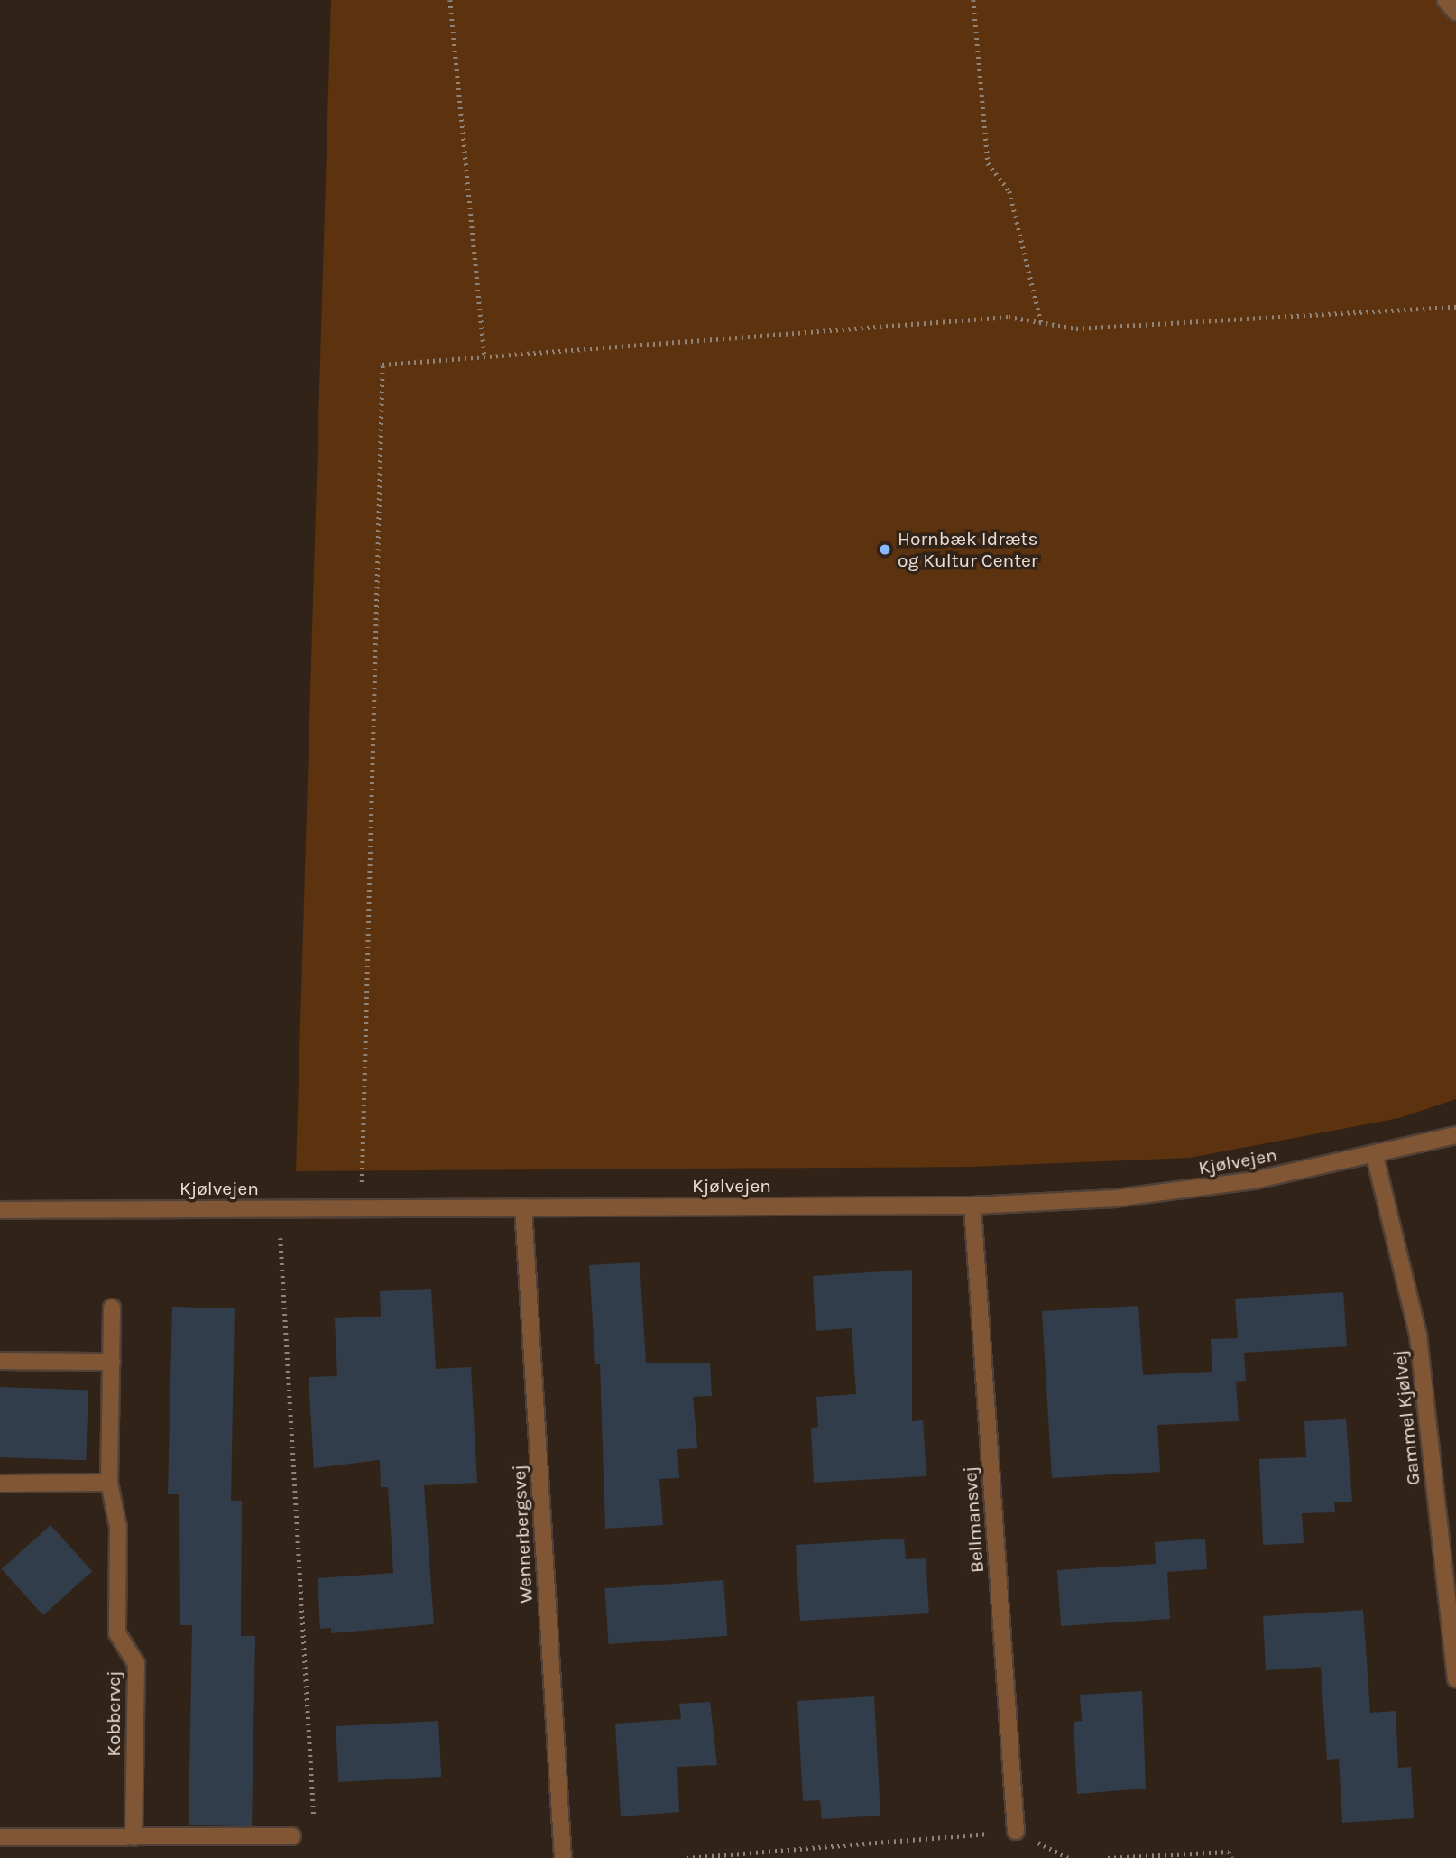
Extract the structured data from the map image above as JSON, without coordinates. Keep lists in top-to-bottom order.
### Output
{
  "streets": {
    "street": [
      "Kjølvejen",
      "Gammel Kjølvej",
      "Bellmansvej",
      "Wennerbergsvej",
      "Kobbervej"
    ]
  },
  "crossings": [
    ["Kjølvejen", "Gammel Kjølvej"],
    ["Kjølvejen", "Bellmansvej"],
    ["Kjølvejen", "Wennerbergsvej"]
  ],
  "places": ["Hornbæk Idræts og Kultur Center"]
}
